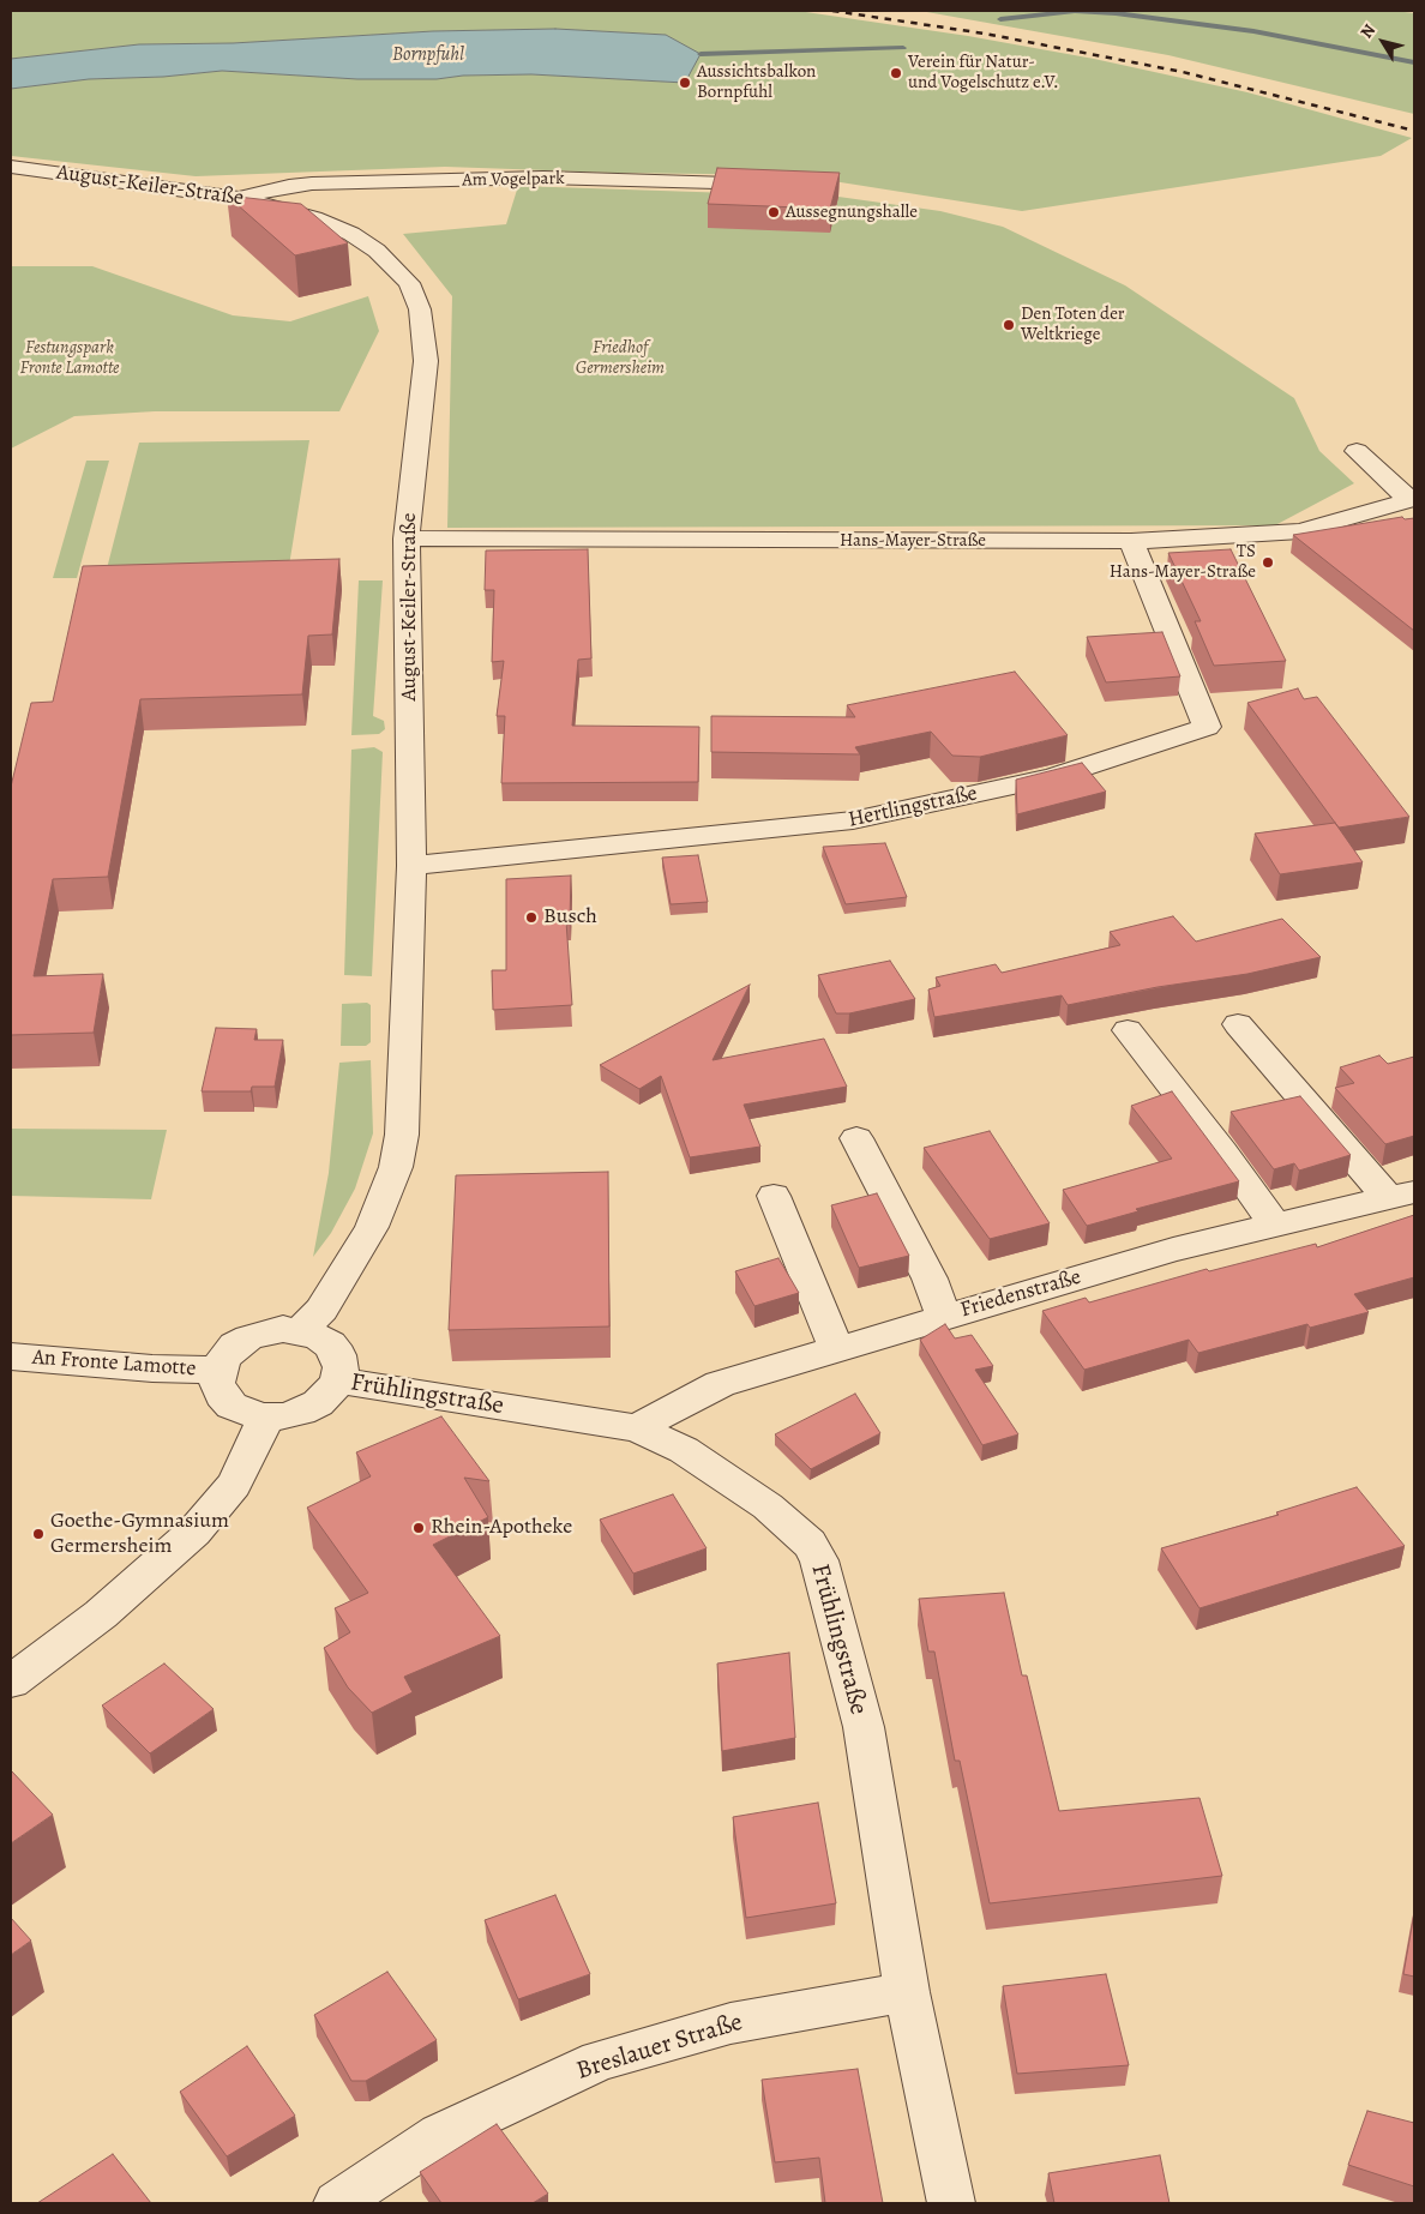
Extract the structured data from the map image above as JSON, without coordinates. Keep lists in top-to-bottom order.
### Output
{
  "streets": {
    "street": [
      "Am Vogelpark",
      "August-Keiler-Straße",
      "Hans-Mayer-Straße",
      "Hertlingstraße",
      "Friedenstraße",
      "An Fronte Lamotte",
      "Frühlingstraße",
      "Breslauer Straße"
    ]
  },
  "crossings": [
    ["Am Vogelpark", "August-Keiler-Straße"],
    ["August-Keiler-Straße", "Hans-Mayer-Straße"],
    ["August-Keiler-Straße", "Hertlingstraße"],
    ["August-Keiler-Straße", "An Fronte Lamotte"],
    ["August-Keiler-Straße", "Frühlingstraße"],
    ["Hans-Mayer-Straße", "Hertlingstraße"],
    ["Friedenstraße", "Frühlingstraße"],
    ["An Fronte Lamotte", "Frühlingstraße"],
    ["Frühlingstraße", "Breslauer Straße"]
  ],
  "water": ["Bornpfuhl"],
  "parks": ["Festungspark Fronte Lamotte", "Friedhof Germersheim"],
  "places": [
    "Verein für Natur- und Vogelschutz e.V.",
    "Aussichtsbalkon Bornpfuhl",
    "Aussegnungshalle",
    "Den Toten der Weltkriege",
    "TS Hans-Mayer-Straße",
    "Busch",
    "Rhein-Apotheke",
    "Goethe-Gymnasium Germersheim"
  ],
  "north": "top left"
}
